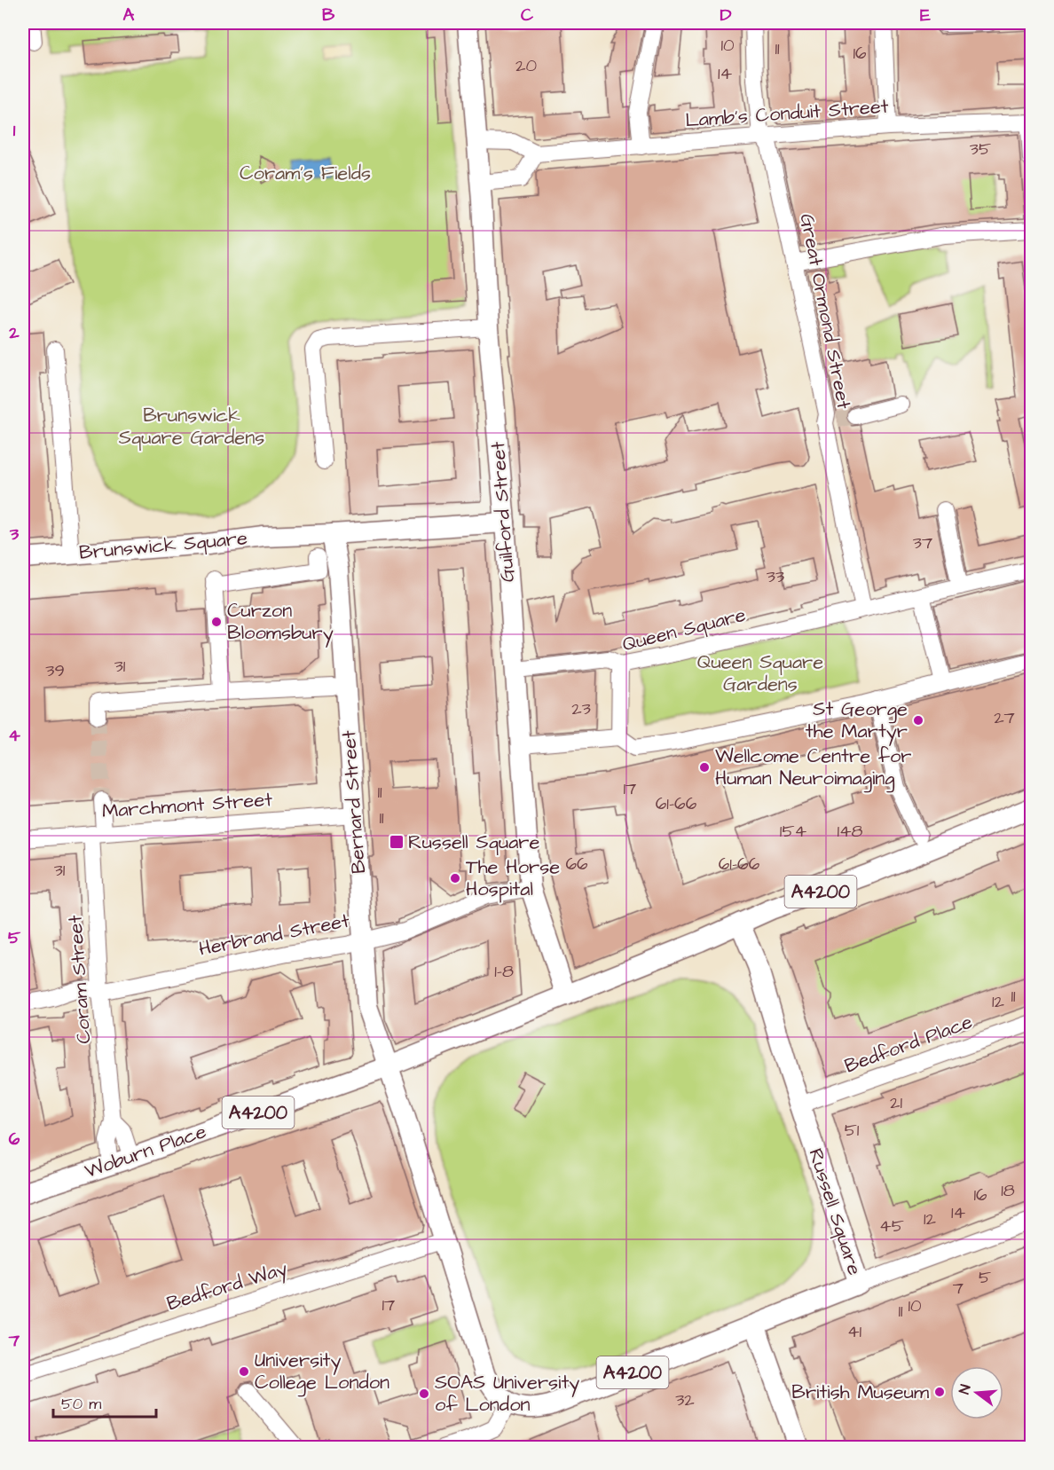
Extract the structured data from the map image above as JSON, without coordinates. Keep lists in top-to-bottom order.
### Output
{
  "streets": {
    "main road": [
      "Guilford Street",
      "Brunswick Square",
      "Bernard Street",
      "A4200",
      "Woburn Place",
      "Russell Square"
    ],
    "street": [
      "Lamb's Conduit Street",
      "Great Ormond Street",
      "Queen Square",
      "Marchmont Street",
      "Herbrand Street",
      "Coram Street",
      "Bedford Place",
      "Bedford Way"
    ]
  },
  "crossings": [
    ["Lamb's Conduit Street", "Great Ormond Street"],
    ["Great Ormond Street", "Queen Square"],
    ["Guilford Street", "Brunswick Square"],
    ["Guilford Street", "A4200"],
    ["Guilford Street", "Herbrand Street"],
    ["Brunswick Square", "Bernard Street"],
    ["Bernard Street", "Marchmont Street"],
    ["Bernard Street", "A4200"],
    ["Bernard Street", "Herbrand Street"],
    ["Bernard Street", "Woburn Place"],
    ["Marchmont Street", "Coram Street"],
    ["A4200", "Woburn Place"],
    ["A4200", "Russell Square"],
    ["Herbrand Street", "Coram Street"],
    ["Coram Street", "Woburn Place"],
    ["Bedford Place", "Russell Square"]
  ],
  "parks": ["Coram's Fields", "Brunswick Square Gardens", "Queen Square Gardens"],
  "places": {
    "other": [
      "Curzon Bloomsbury",
      "St George the Martyr",
      "Wellcome Centre for Human Neuroimaging",
      "The Horse Hospital",
      "University College London",
      "British Museum",
      "SOAS University of London"
    ],
    "transit": ["Russell Square"]
  },
  "house_numbers": [
    "10",
    "11",
    "16",
    "20",
    "14",
    "35",
    "37",
    "33",
    "31",
    "39",
    "23",
    "27",
    "17",
    "11",
    "61-66",
    "11",
    "154",
    "148",
    "66",
    "61-66",
    "31",
    "1-8",
    "11",
    "12",
    "21",
    "51",
    "18",
    "16",
    "14",
    "12",
    "45",
    "5",
    "7",
    "17",
    "10",
    "11",
    "41",
    "32"
  ],
  "scale_bar": "50 m",
  "north": "left",
  "grid": {
    "columns": [
      "A",
      "B",
      "C",
      "D",
      "E"
    ],
    "rows": [
      "1",
      "2",
      "3",
      "4",
      "5",
      "6",
      "7"
    ]
  }
}
